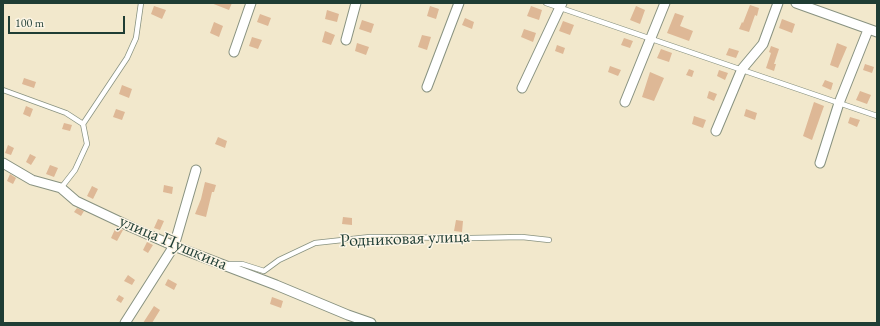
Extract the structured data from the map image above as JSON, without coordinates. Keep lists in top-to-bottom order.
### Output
{
  "streets": {
    "street": ["улица Пушкина"],
    "lane": ["Родниковая улица"]
  },
  "crossings": [
    ["Родниковая улица", "улица Пушкина"]
  ],
  "scale_bar": "100 m"
}
